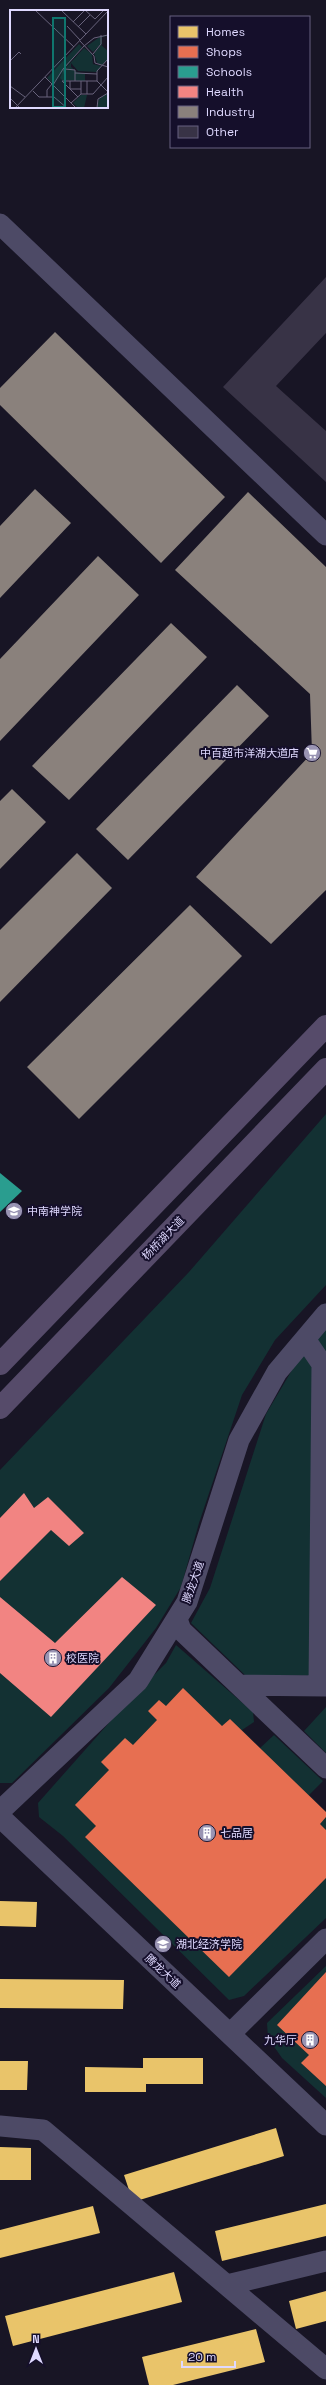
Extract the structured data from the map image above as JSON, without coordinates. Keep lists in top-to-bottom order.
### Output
{
  "streets": {
    "main road": ["杨桥湖大道"],
    "street": ["腾龙大道"]
  },
  "places": {
    "supermarket": ["中百超市洋湖大道店"],
    "school or university": ["中南神学院", "湖北经济学院"],
    "building": ["校医院", "七品居", "九华厅"]
  },
  "legend": [
    "Homes",
    "Shops",
    "Schools",
    "Health",
    "Industry",
    "Other"
  ],
  "scale_bar": "20 m",
  "north": "top"
}
